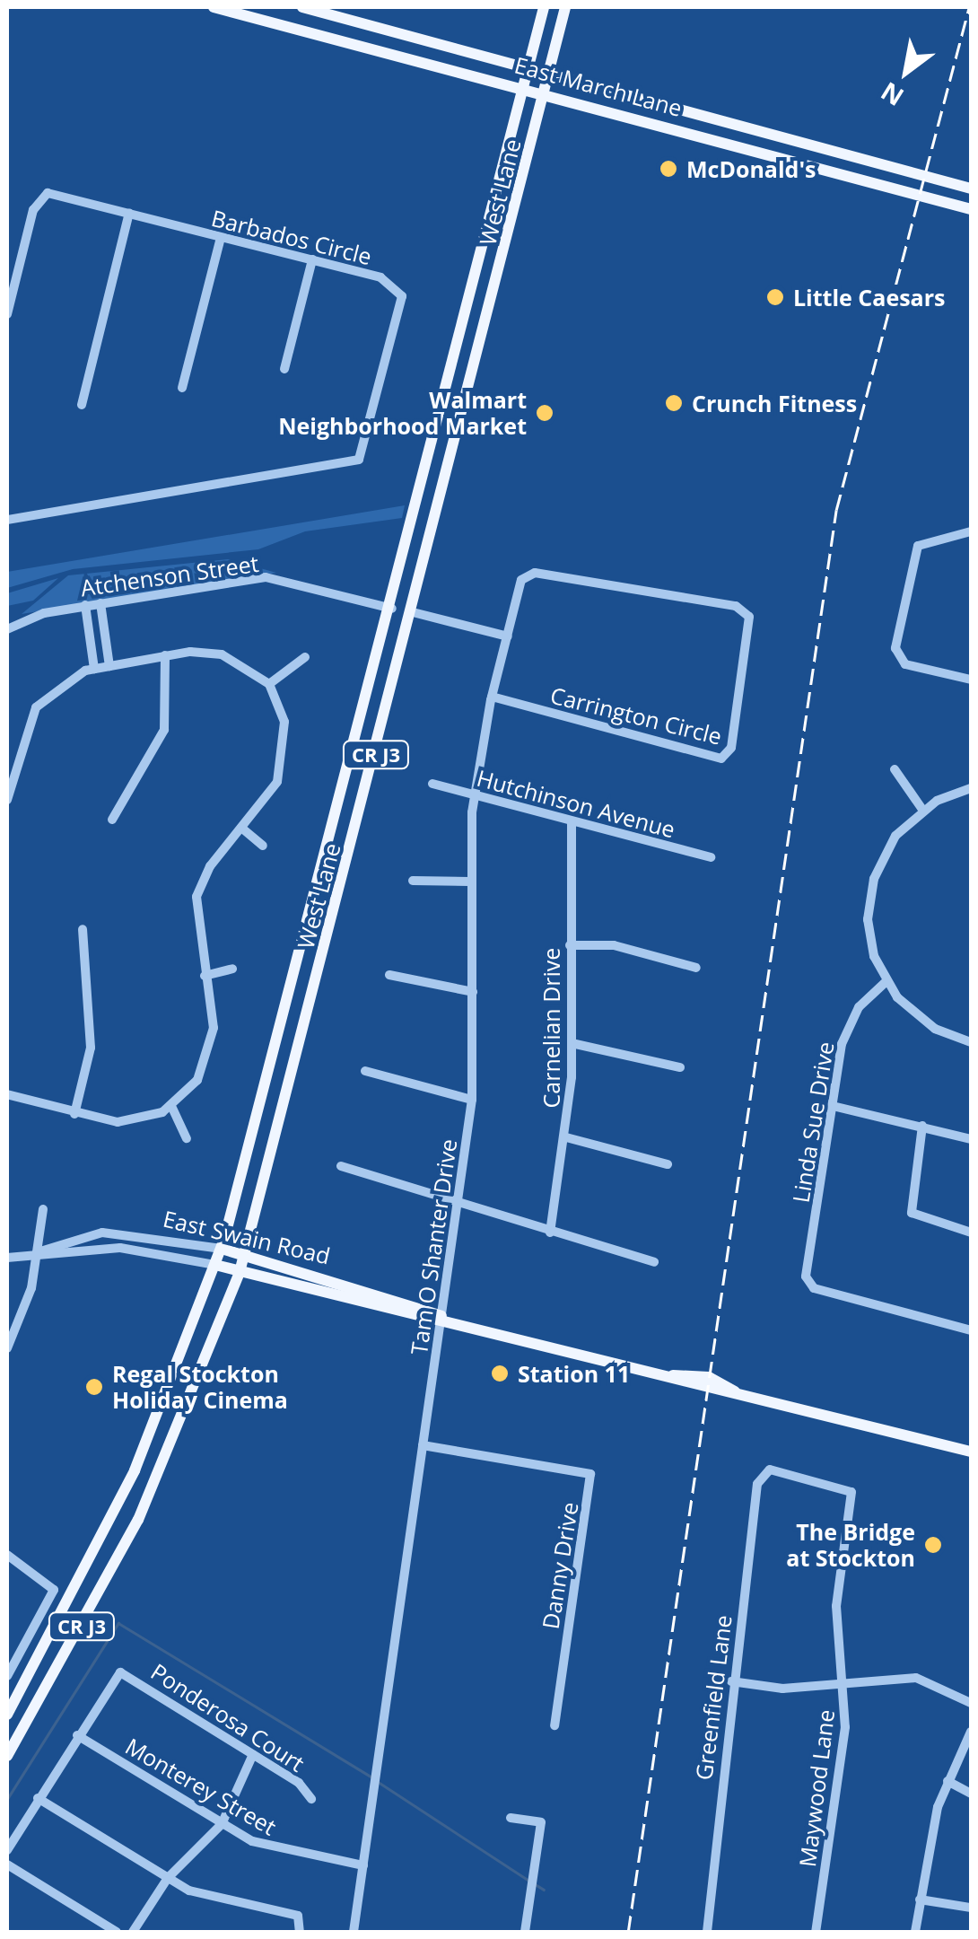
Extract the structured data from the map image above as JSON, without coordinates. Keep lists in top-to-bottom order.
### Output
{
  "streets": {
    "main road": [
      "East March Lane",
      "West Lane",
      "CR J3",
      "East Swain Road"
    ],
    "street": [
      "Barbados Circle",
      "Atchenson Street",
      "Carrington Circle",
      "Hutchinson Avenue",
      "Carnelian Drive",
      "Linda Sue Drive",
      "Tam O Shanter Drive",
      "Danny Drive",
      "Greenfield Lane",
      "Ponderosa Court",
      "Monterey Street",
      "Maywood Lane"
    ]
  },
  "crossings": [
    ["East March Lane", "West Lane"],
    ["West Lane", "Atchenson Street"],
    ["West Lane", "East Swain Road"],
    ["Carrington Circle", "Tam O Shanter Drive"],
    ["Hutchinson Avenue", "Carnelian Drive"],
    ["Hutchinson Avenue", "Tam O Shanter Drive"],
    ["East Swain Road", "Tam O Shanter Drive"],
    ["Tam O Shanter Drive", "Danny Drive"],
    ["Tam O Shanter Drive", "Monterey Street"],
    ["Greenfield Lane", "Maywood Lane"],
    ["Ponderosa Court", "Monterey Street"]
  ],
  "places": [
    "McDonald's",
    "Little Caesars",
    "Crunch Fitness",
    "Walmart Neighborhood Market",
    "Station 11",
    "Regal Stockton Holiday Cinema",
    "The Bridge at Stockton"
  ],
  "north": "bottom left"
}
